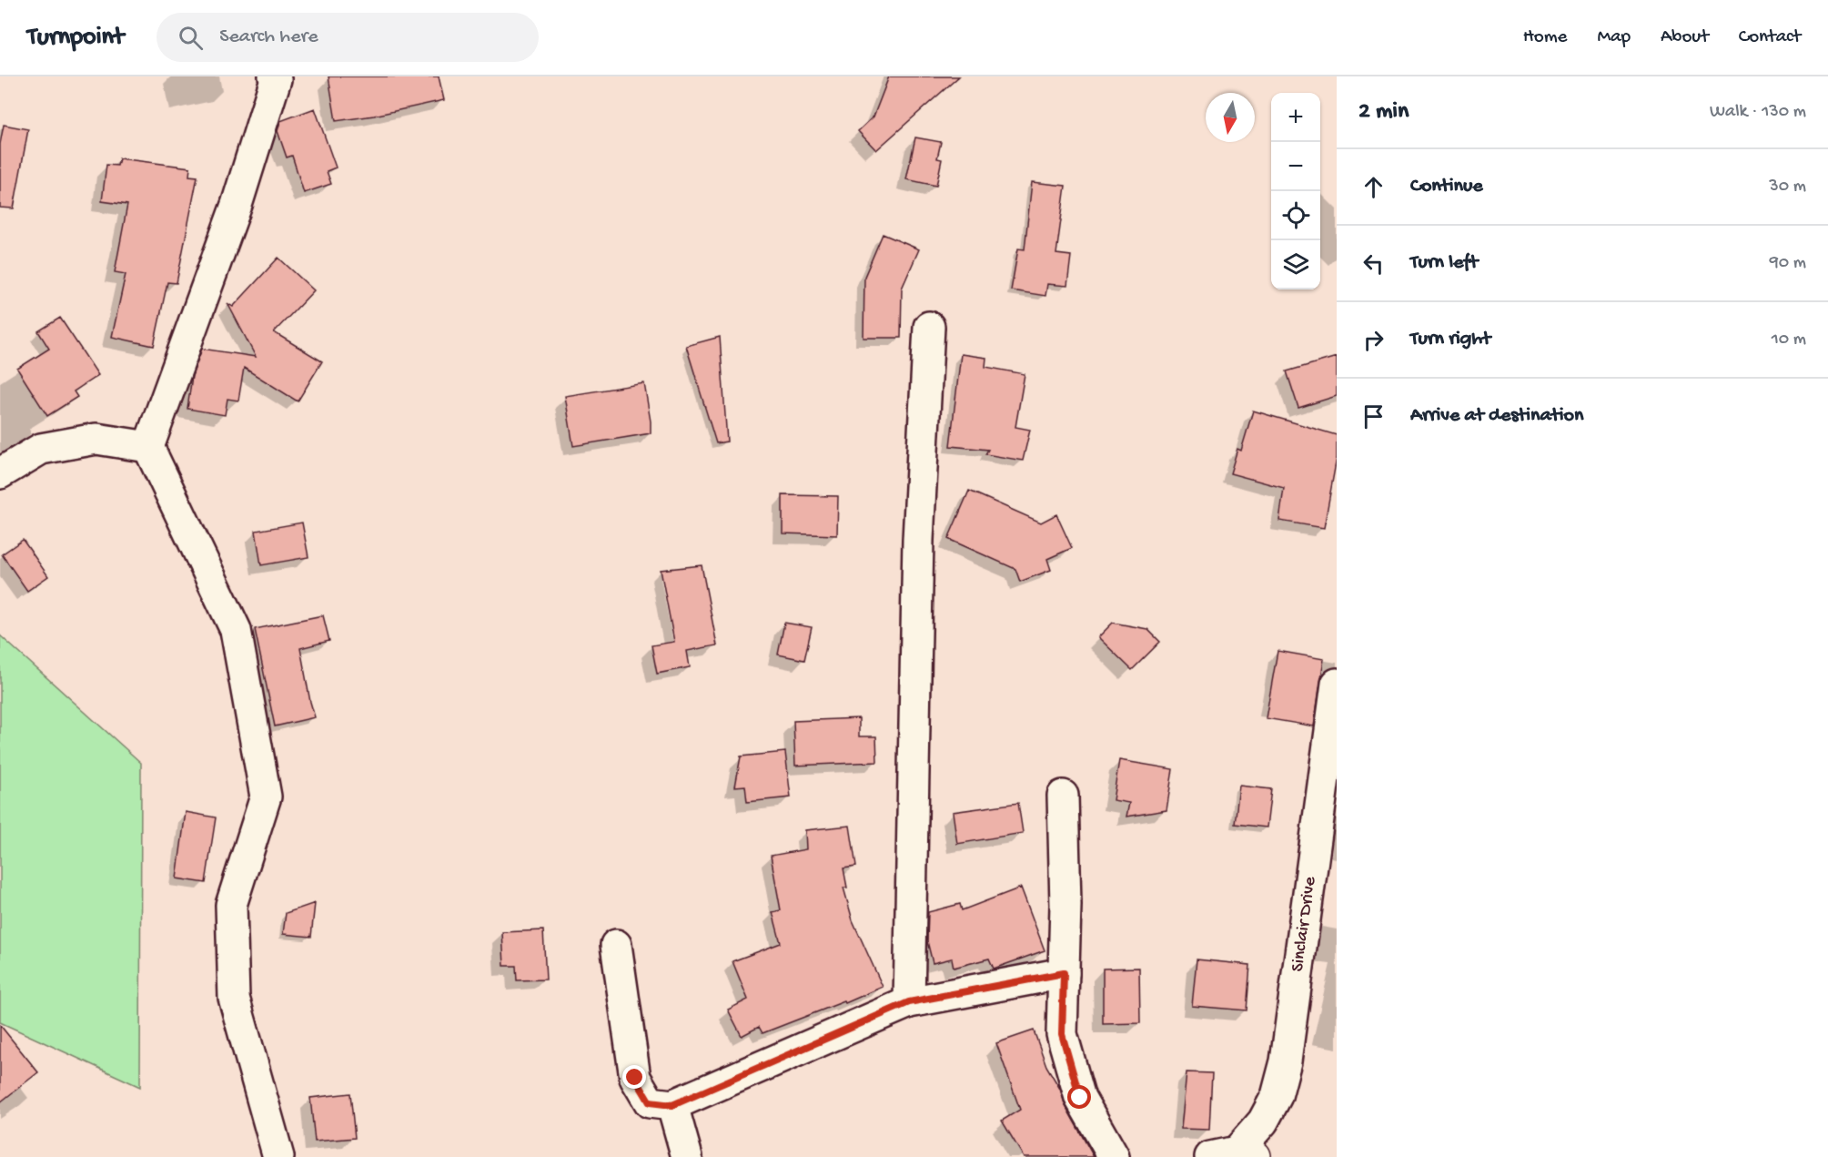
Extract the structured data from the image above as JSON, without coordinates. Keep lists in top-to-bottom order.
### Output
{
  "streets": {
    "street": ["Sinclair Drive"]
  },
  "north": "bottom",
  "page": {
    "header": "Turnpoint",
    "search": "Search here",
    "nav": [
      "Home",
      "Map",
      "About",
      "Contact"
    ],
    "heading": ["2 min", "Walk · 130 m"],
    "map_buttons": ["+", "−"],
    "list": [
      ["Continue", "30 m"],
      ["Turn left", "90 m"],
      ["Turn right", "10 m"],
      "Arrive at destination"
    ]
  }
}
